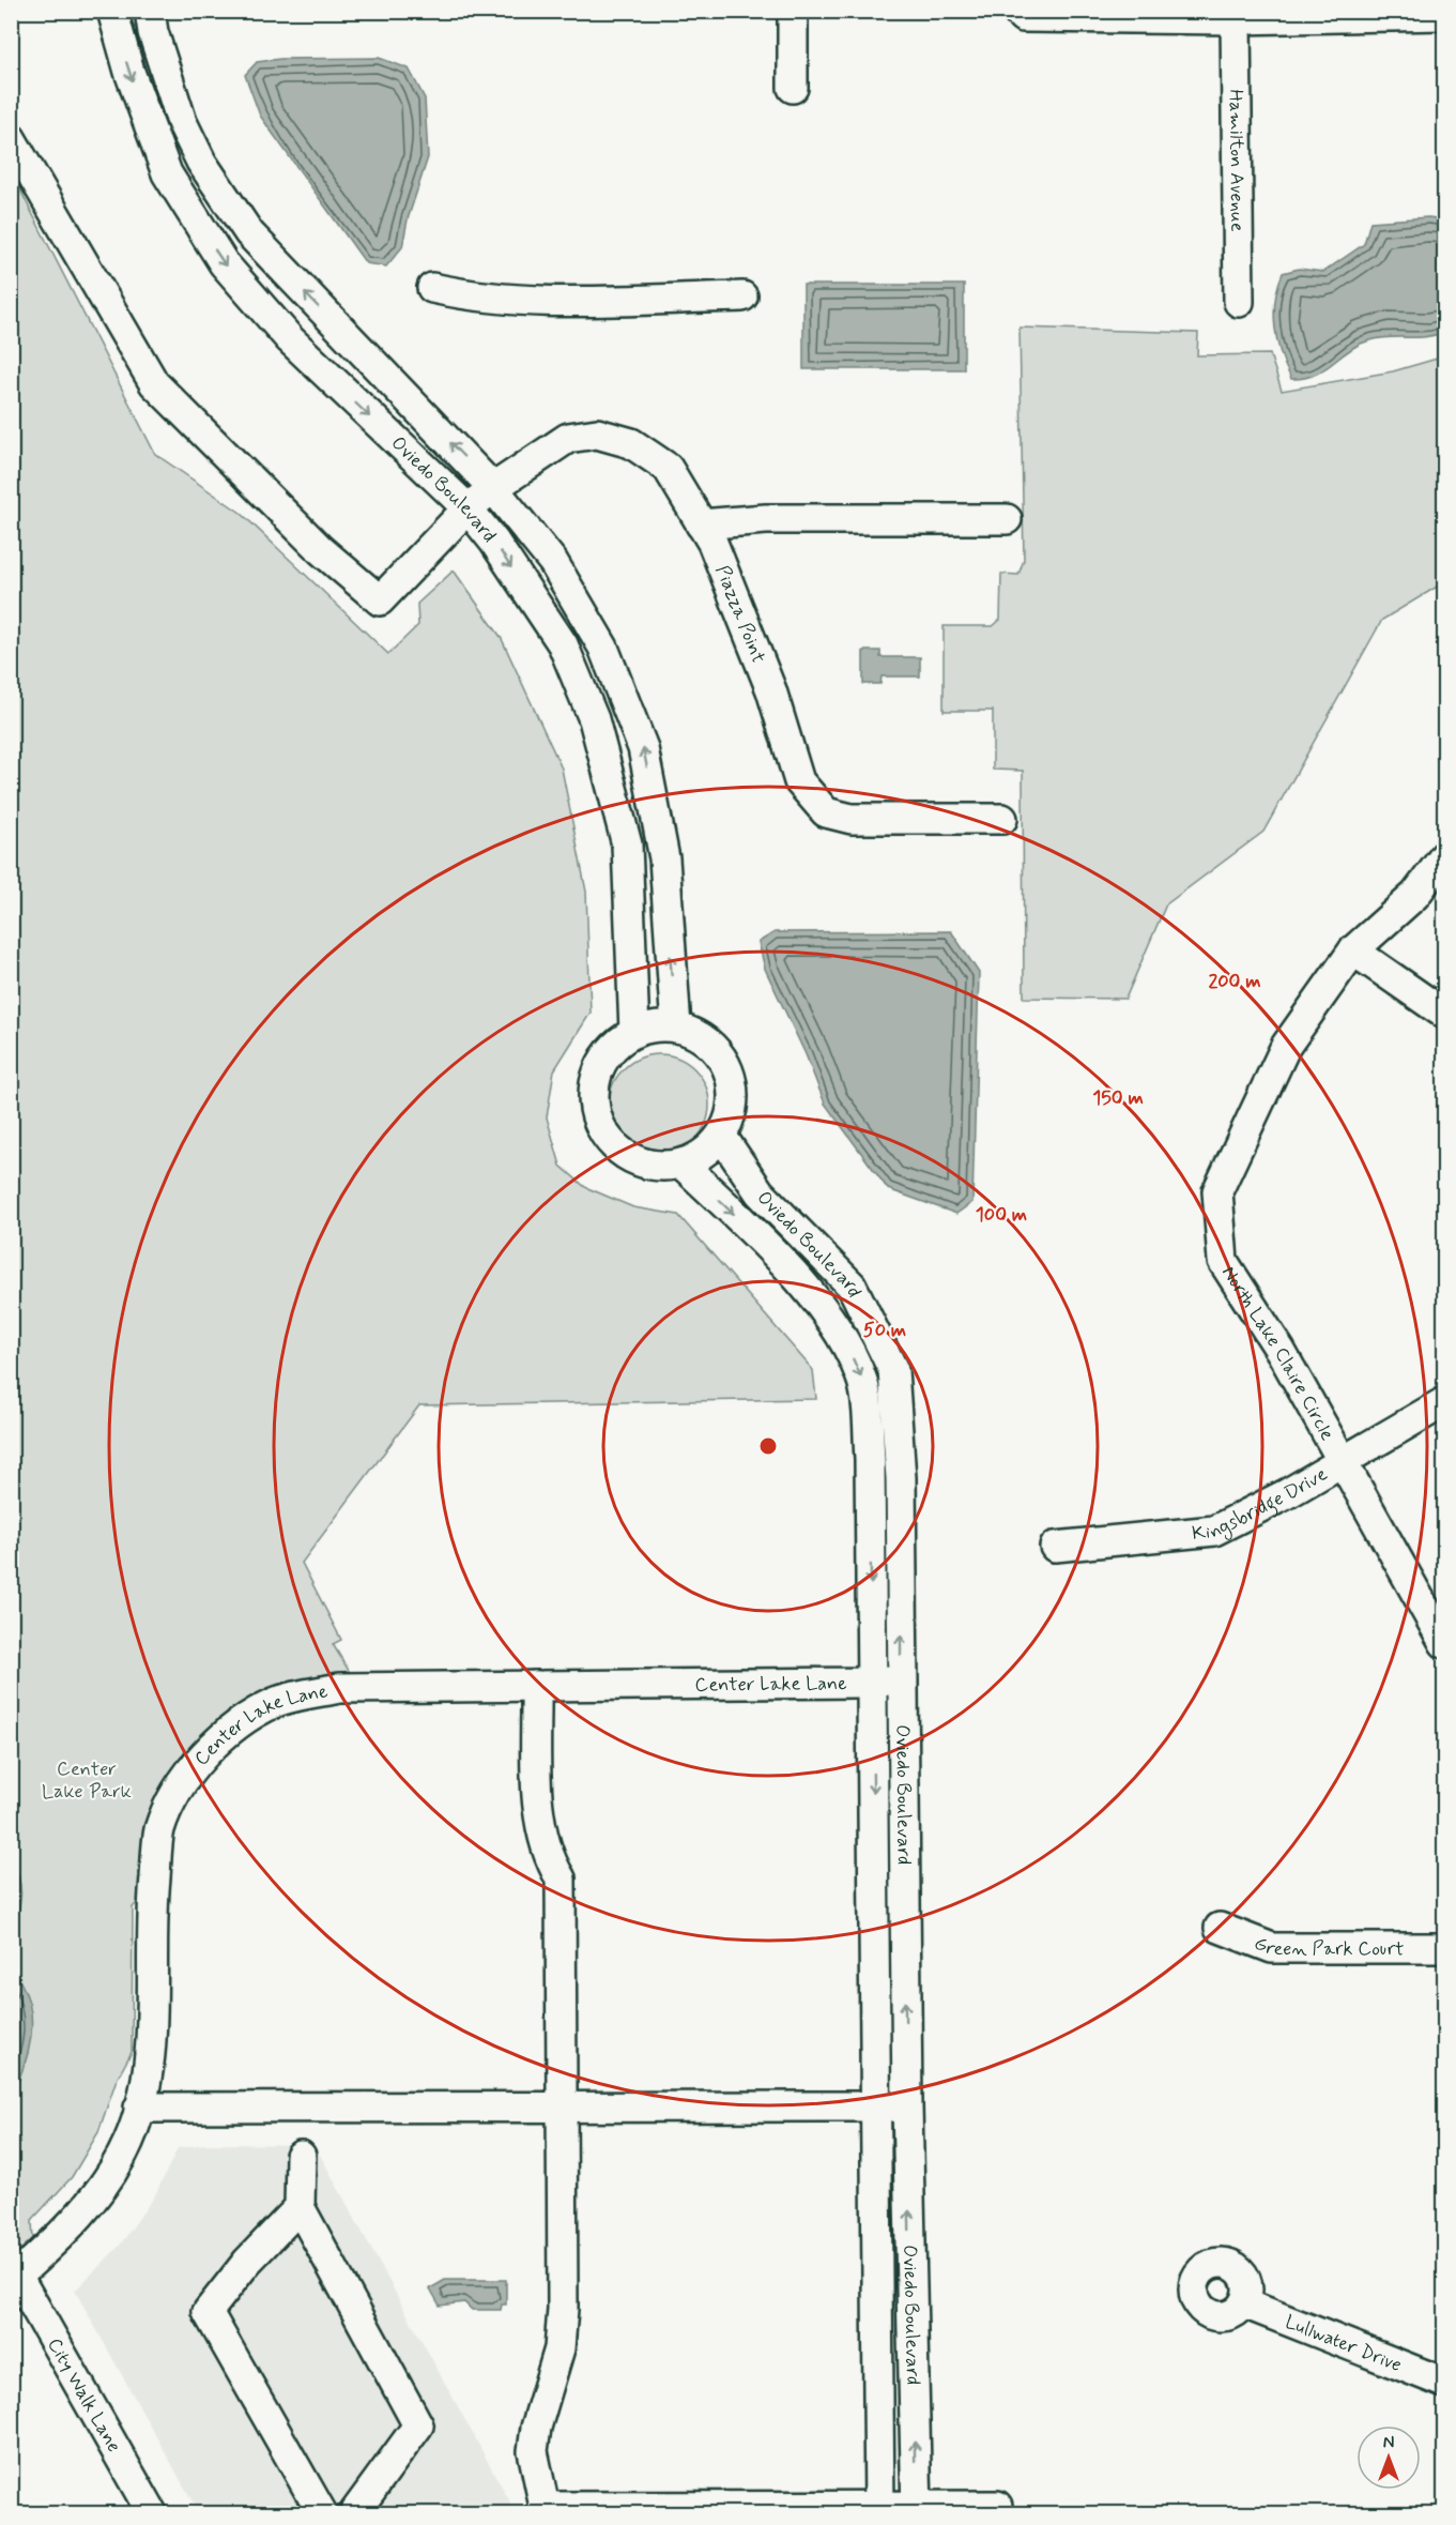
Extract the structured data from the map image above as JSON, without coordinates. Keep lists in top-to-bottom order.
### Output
{
  "streets": {
    "street": [
      "Hamilton Avenue",
      "Oviedo Boulevard",
      "Piazza Point",
      "North Lake Claire Circle",
      "Kingsbridge Drive",
      "Center Lake Lane",
      "Green Park Court",
      "Lullwater Drive",
      "City Walk Lane"
    ]
  },
  "crossings": [
    ["Oviedo Boulevard", "Piazza Point"],
    ["Oviedo Boulevard", "Center Lake Lane"],
    ["North Lake Claire Circle", "Kingsbridge Drive"],
    ["Center Lake Lane", "City Walk Lane"]
  ],
  "parks": ["Center Lake Park"],
  "north": "top",
  "rings": [
    "200 m",
    "150 m",
    "100 m",
    "50 m"
  ]
}
